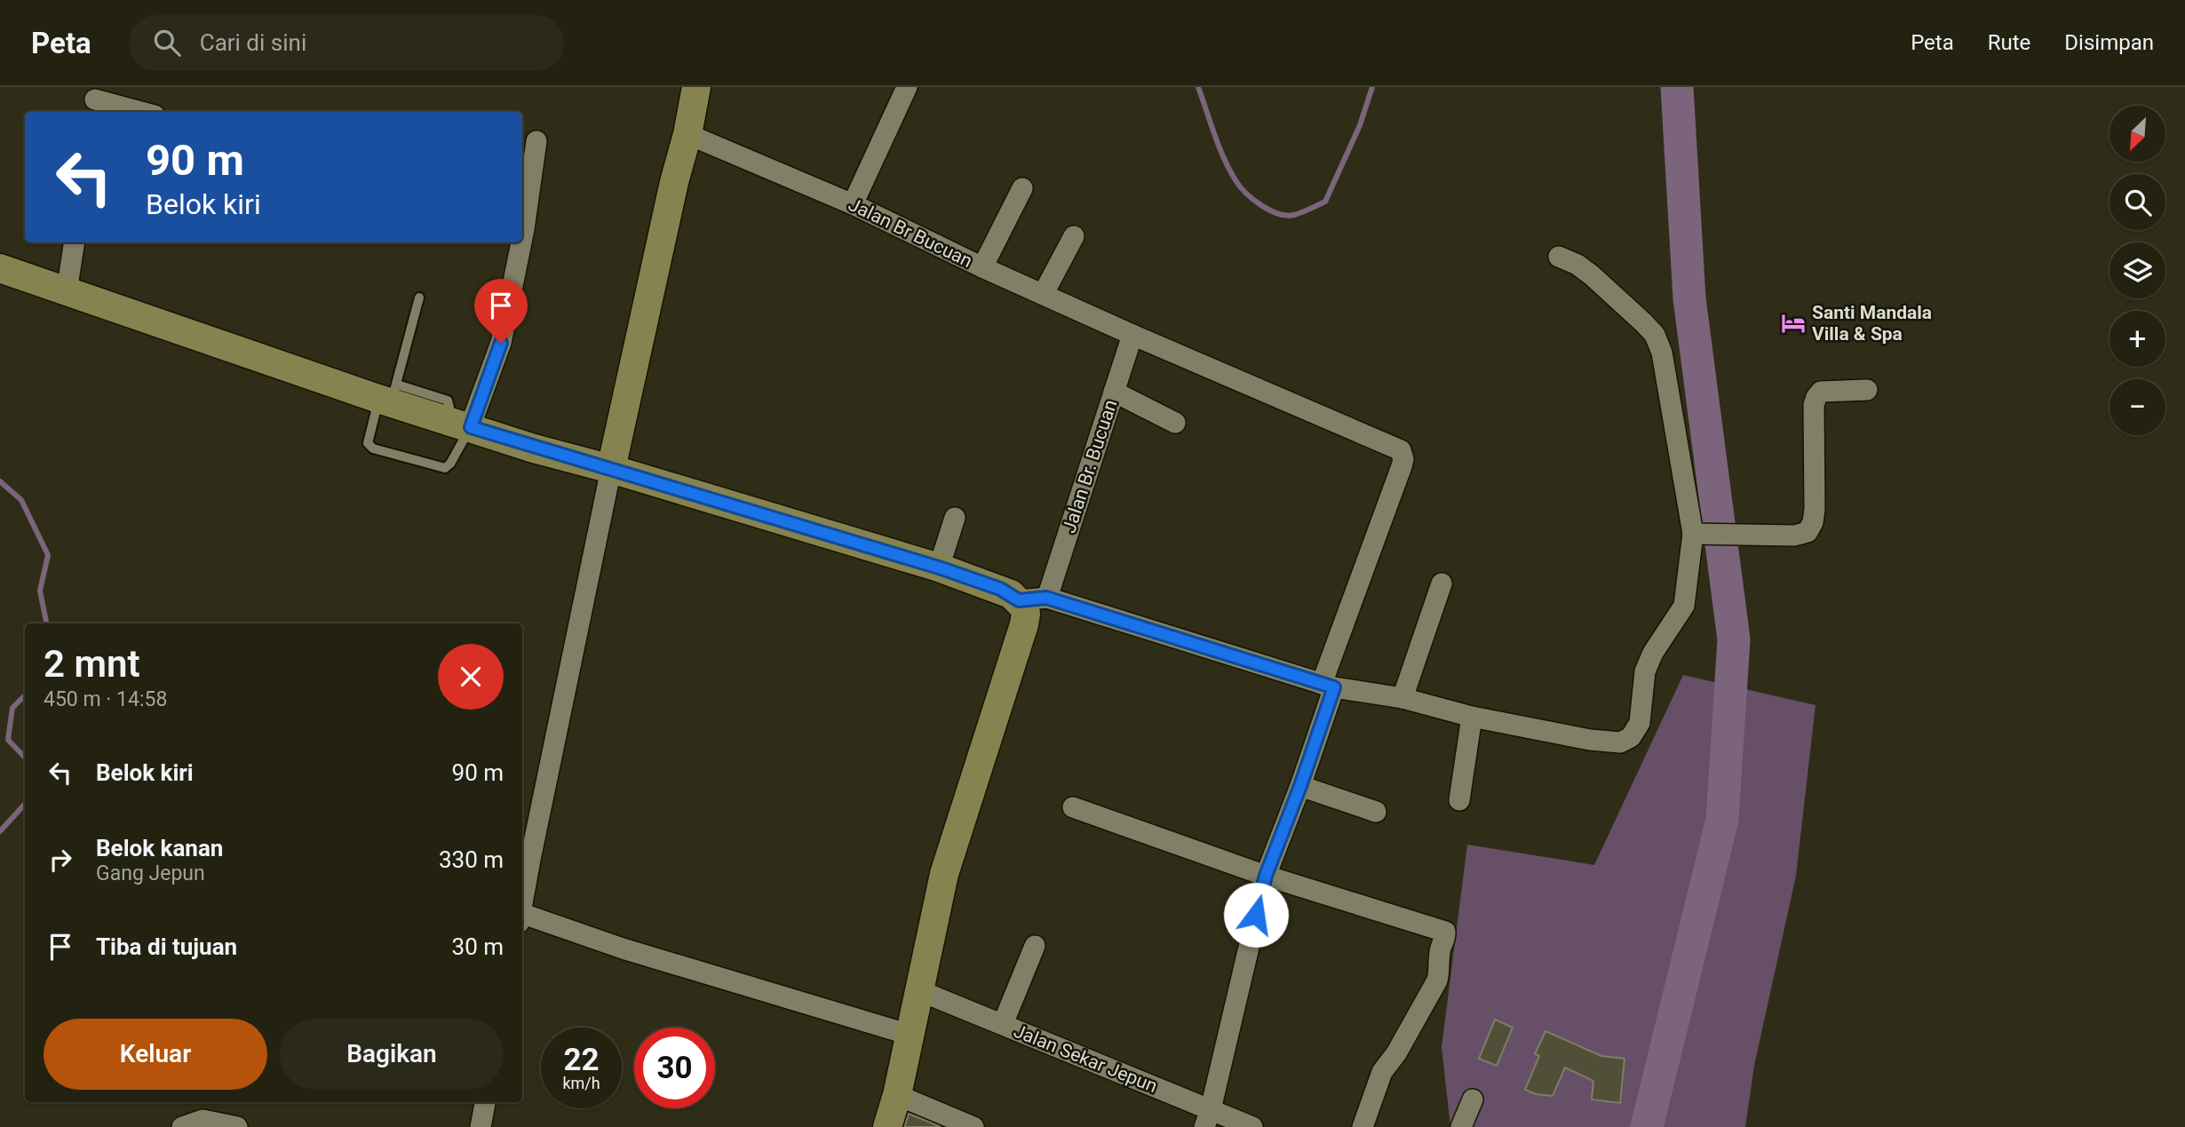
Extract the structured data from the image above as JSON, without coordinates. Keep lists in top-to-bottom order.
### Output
{
  "streets": {
    "street": ["Jalan Br Bucuan", "Jalan Br. Bucuan", "Jalan Sekar Jepun"]
  },
  "crossings": [
    ["Jalan Br Bucuan", "Jalan Br. Bucuan"]
  ],
  "places": {
    "hotel": ["Santi Mandala Villa & Spa"]
  },
  "north": "bottom left",
  "page": {
    "header": "Peta",
    "search": "Cari di sini",
    "nav": ["Peta", "Rute", "Disimpan"],
    "map_buttons": ["+", "−"],
    "turn": ["90 m", "Belok kiri"],
    "heading": ["2 mnt", "450 m · 14:58"],
    "list": [
      {
        "name": "Belok kiri",
        "value": "90 m"
      },
      {
        "name": "Belok kanan",
        "note": "Gang Jepun",
        "value": "330 m"
      },
      {
        "name": "Tiba di tujuan",
        "value": "30 m"
      }
    ],
    "buttons": ["Keluar", "Bagikan"],
    "speed": "22 km/h",
    "limit": "30"
  }
}
